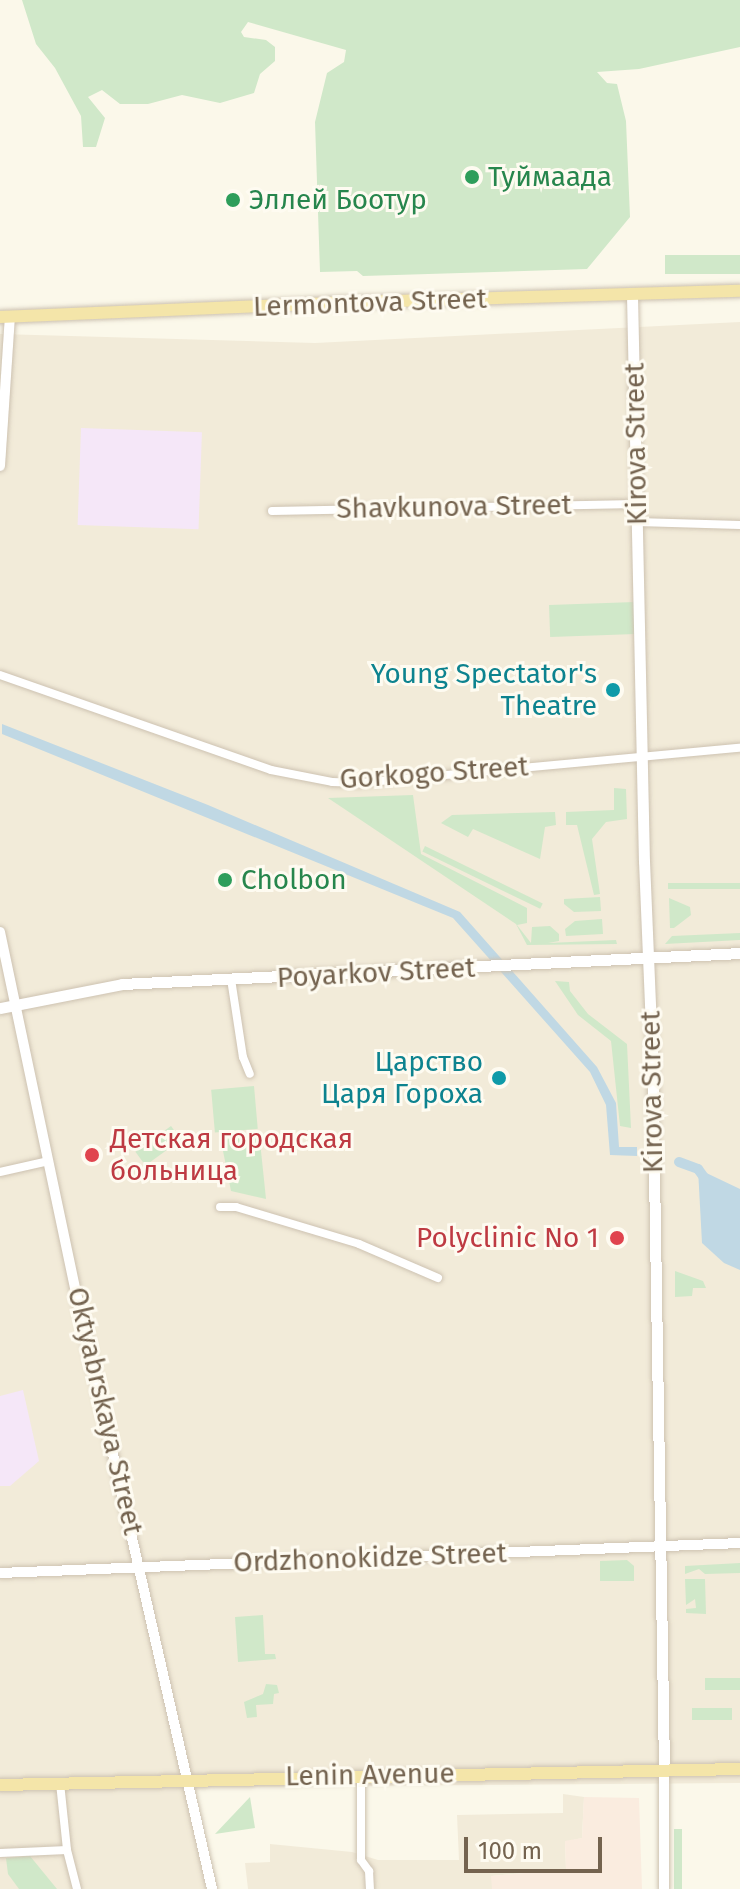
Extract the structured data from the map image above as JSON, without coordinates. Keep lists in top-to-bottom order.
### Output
{
  "streets": {
    "main road": [
      "Lermontova Street",
      "Kirova Street",
      "Poyarkov Street",
      "Lenin Avenue"
    ],
    "street": [
      "Shavkunova Street",
      "Gorkogo Street",
      "Oktyabrskaya Street",
      "Ordzhonokidze Street"
    ]
  },
  "crossings": [
    ["Lermontova Street", "Kirova Street"],
    ["Kirova Street", "Shavkunova Street"],
    ["Kirova Street", "Gorkogo Street"],
    ["Kirova Street", "Poyarkov Street"],
    ["Kirova Street", "Ordzhonokidze Street"],
    ["Kirova Street", "Lenin Avenue"],
    ["Poyarkov Street", "Oktyabrskaya Street"],
    ["Oktyabrskaya Street", "Ordzhonokidze Street"],
    ["Oktyabrskaya Street", "Lenin Avenue"]
  ],
  "places": [
    "Туймаада",
    "Эллей Боотур",
    "Young Spectator's Theatre",
    "Cholbon",
    "Царство Царя Гороха",
    "Детская городская больница",
    "Polyclinic No 1"
  ],
  "scale_bar": "100 m"
}
